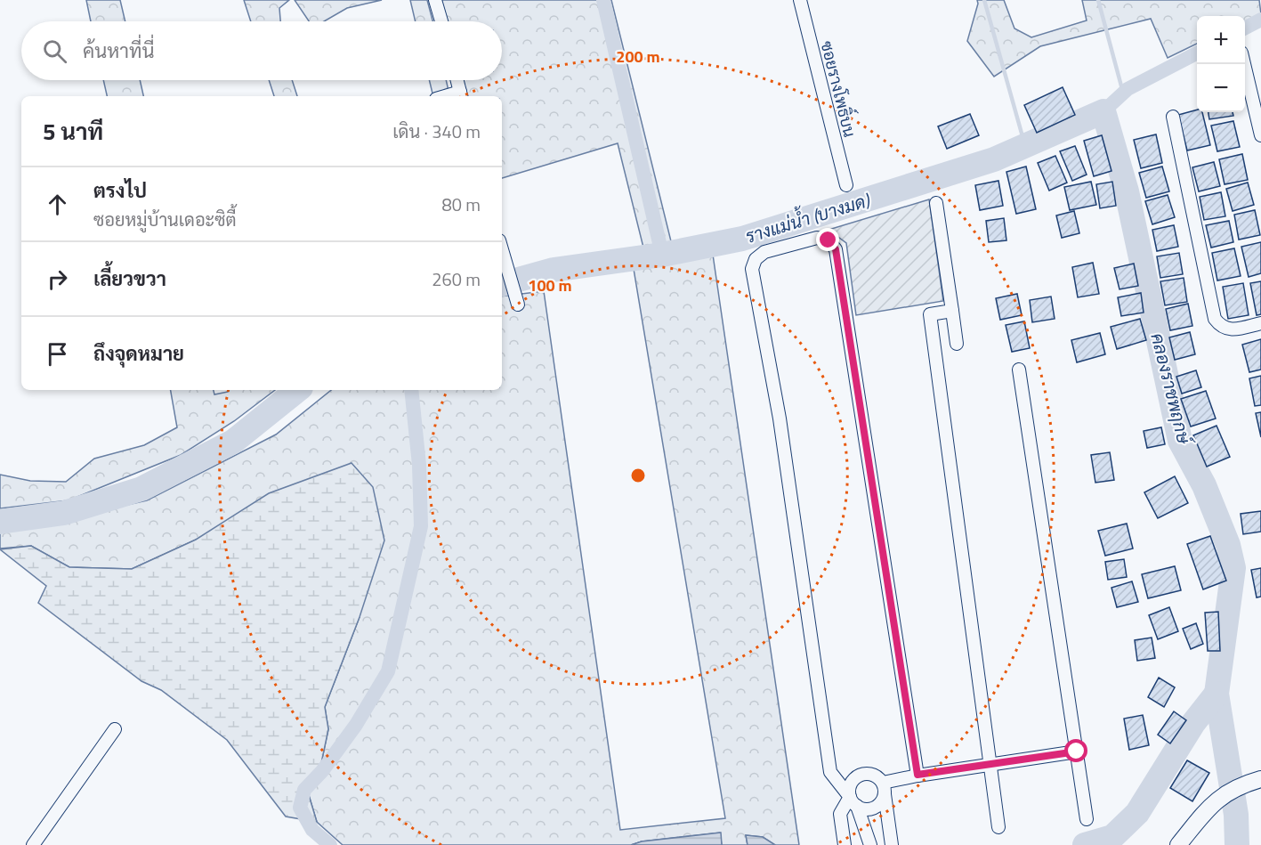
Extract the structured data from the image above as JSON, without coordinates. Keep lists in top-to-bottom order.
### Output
{
  "streets": {
    "street": ["ซอยรางโพธิ์บน"]
  },
  "water": ["รางแม่น้ำ (บางมด)", "คลองราชพฤกษ์"],
  "page": {
    "map_buttons": ["+", "−"],
    "search": "ค้นหาที่นี่",
    "heading": ["5 นาที", "เดิน · 340 m"],
    "list": [
      ["ตรงไป", "ซอยหมู่บ้านเดอะซิตี้", "80 m"],
      ["เลี้ยวขวา", "260 m"],
      "ถึงจุดหมาย"
    ]
  },
  "rings": ["200 m", "100 m"]
}
